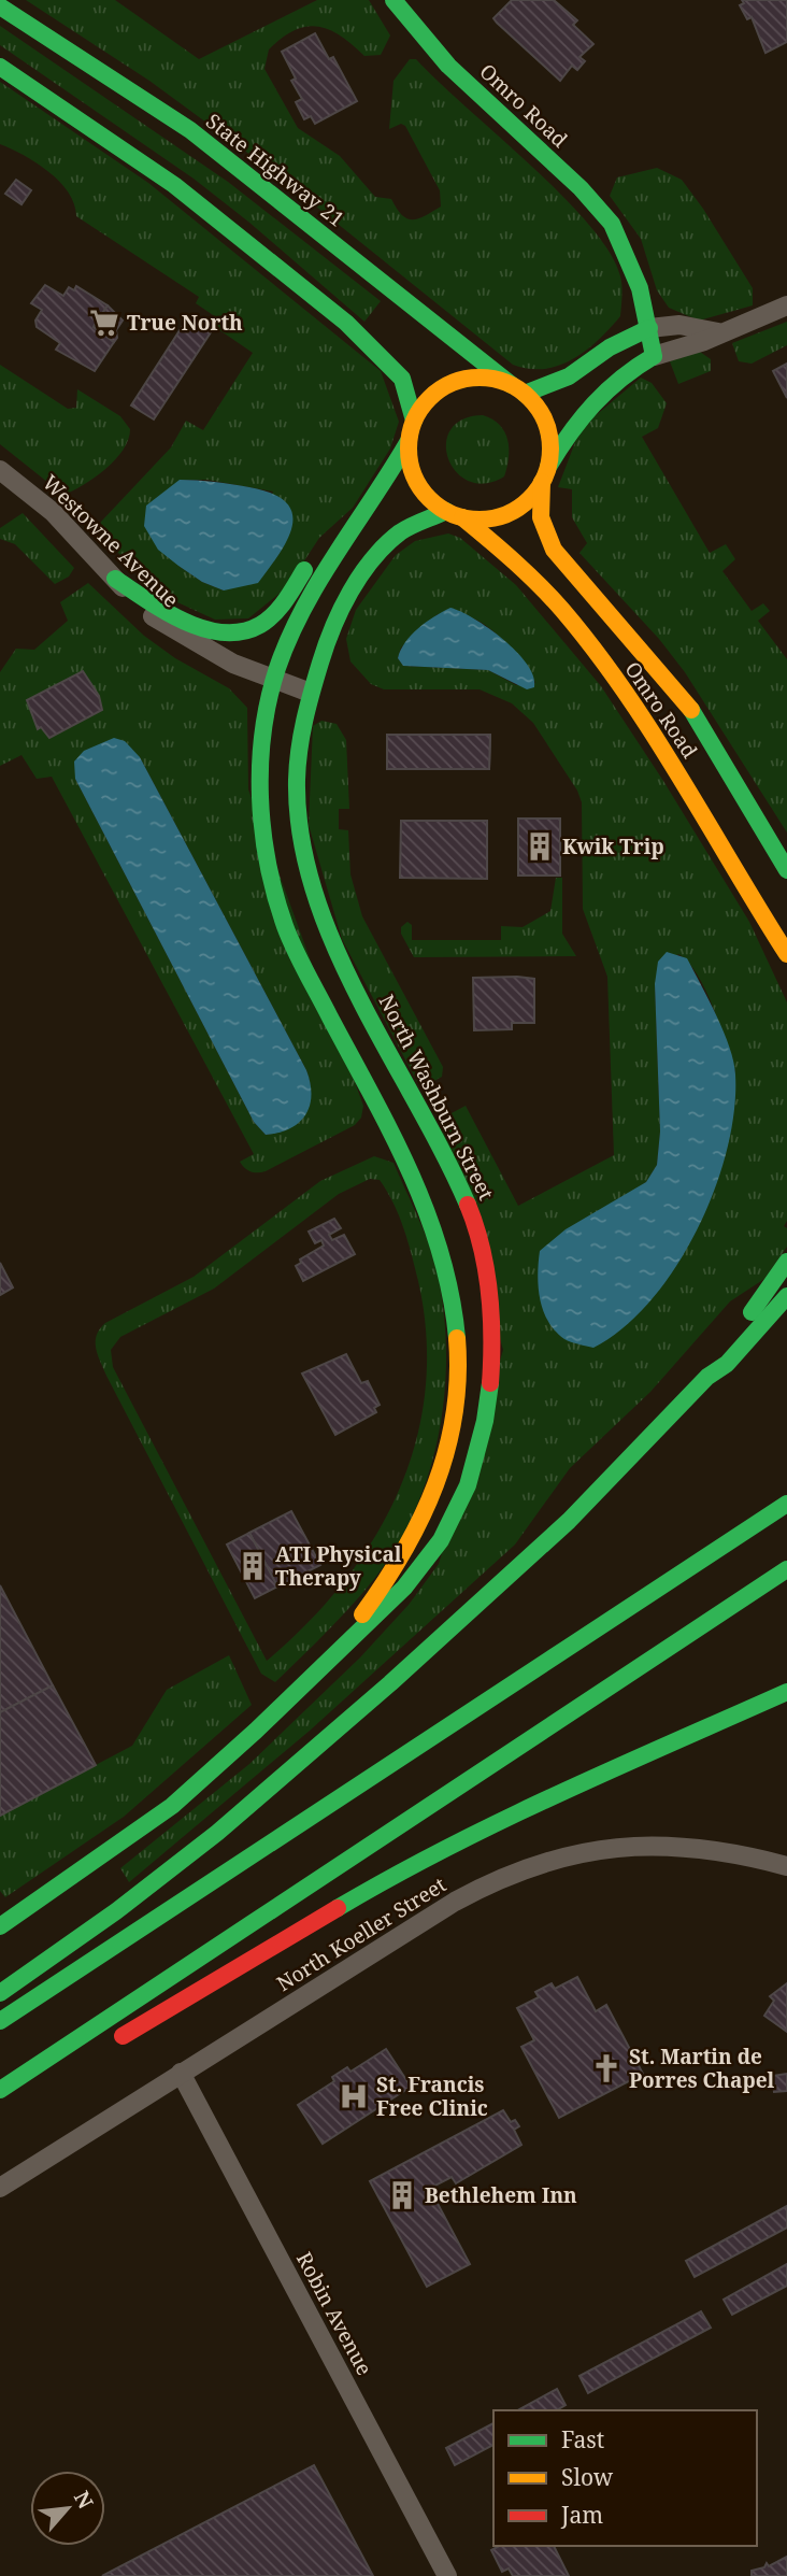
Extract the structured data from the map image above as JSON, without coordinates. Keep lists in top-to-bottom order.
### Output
{
  "streets": {
    "main road": ["Omro Road", "State Highway 21", "North Washburn Street"],
    "street": ["Westowne Avenue", "North Koeller Street", "Robin Avenue"]
  },
  "crossings": [
    ["Omro Road", "State Highway 21"],
    ["Westowne Avenue", "North Washburn Street"],
    ["North Koeller Street", "Robin Avenue"]
  ],
  "places": {
    "supermarket": ["True North"],
    "building": ["Kwik Trip", "ATI Physical Therapy", "Bethlehem Inn"],
    "church": ["St. Martin de Porres Chapel"],
    "hospital": ["St. Francis Free Clinic"]
  },
  "legend": ["Fast", "Slow", "Jam"],
  "north": "top right"
}
